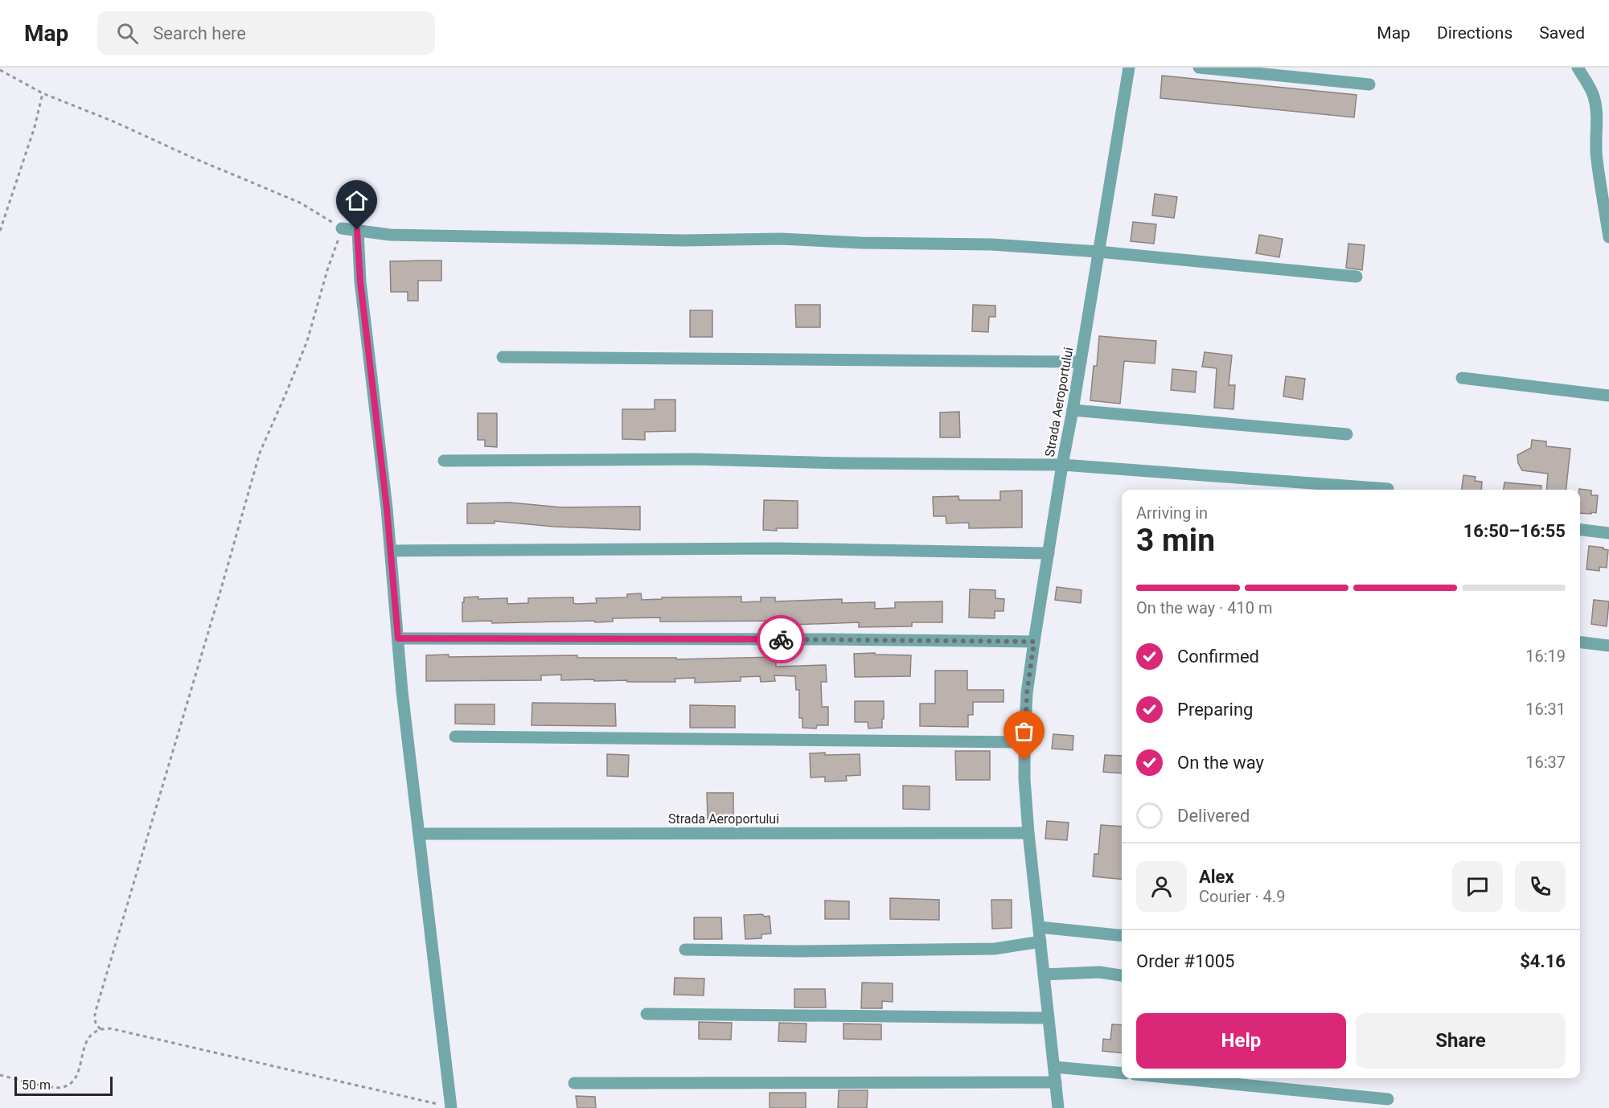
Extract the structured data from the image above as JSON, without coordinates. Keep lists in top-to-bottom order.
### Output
{
  "streets": {
    "street": ["Strada Aeroportului"]
  },
  "scale_bar": "50 m",
  "page": {
    "header": "Map",
    "search": "Search here",
    "nav": ["Map", "Directions", "Saved"],
    "heading": ["3 min", "Arriving in", "16:50–16:55"],
    "panel": [
      "Alex",
      "Courier · 4.9",
      "Order #1005",
      "$4.16"
    ],
    "bar": "On the way · 410 m",
    "list": [
      ["Confirmed", "16:19"],
      ["Preparing", "16:31"],
      ["On the way", "16:37"],
      "Delivered"
    ],
    "buttons": ["Help", "Share"],
    "scale": "50 m"
  }
}
